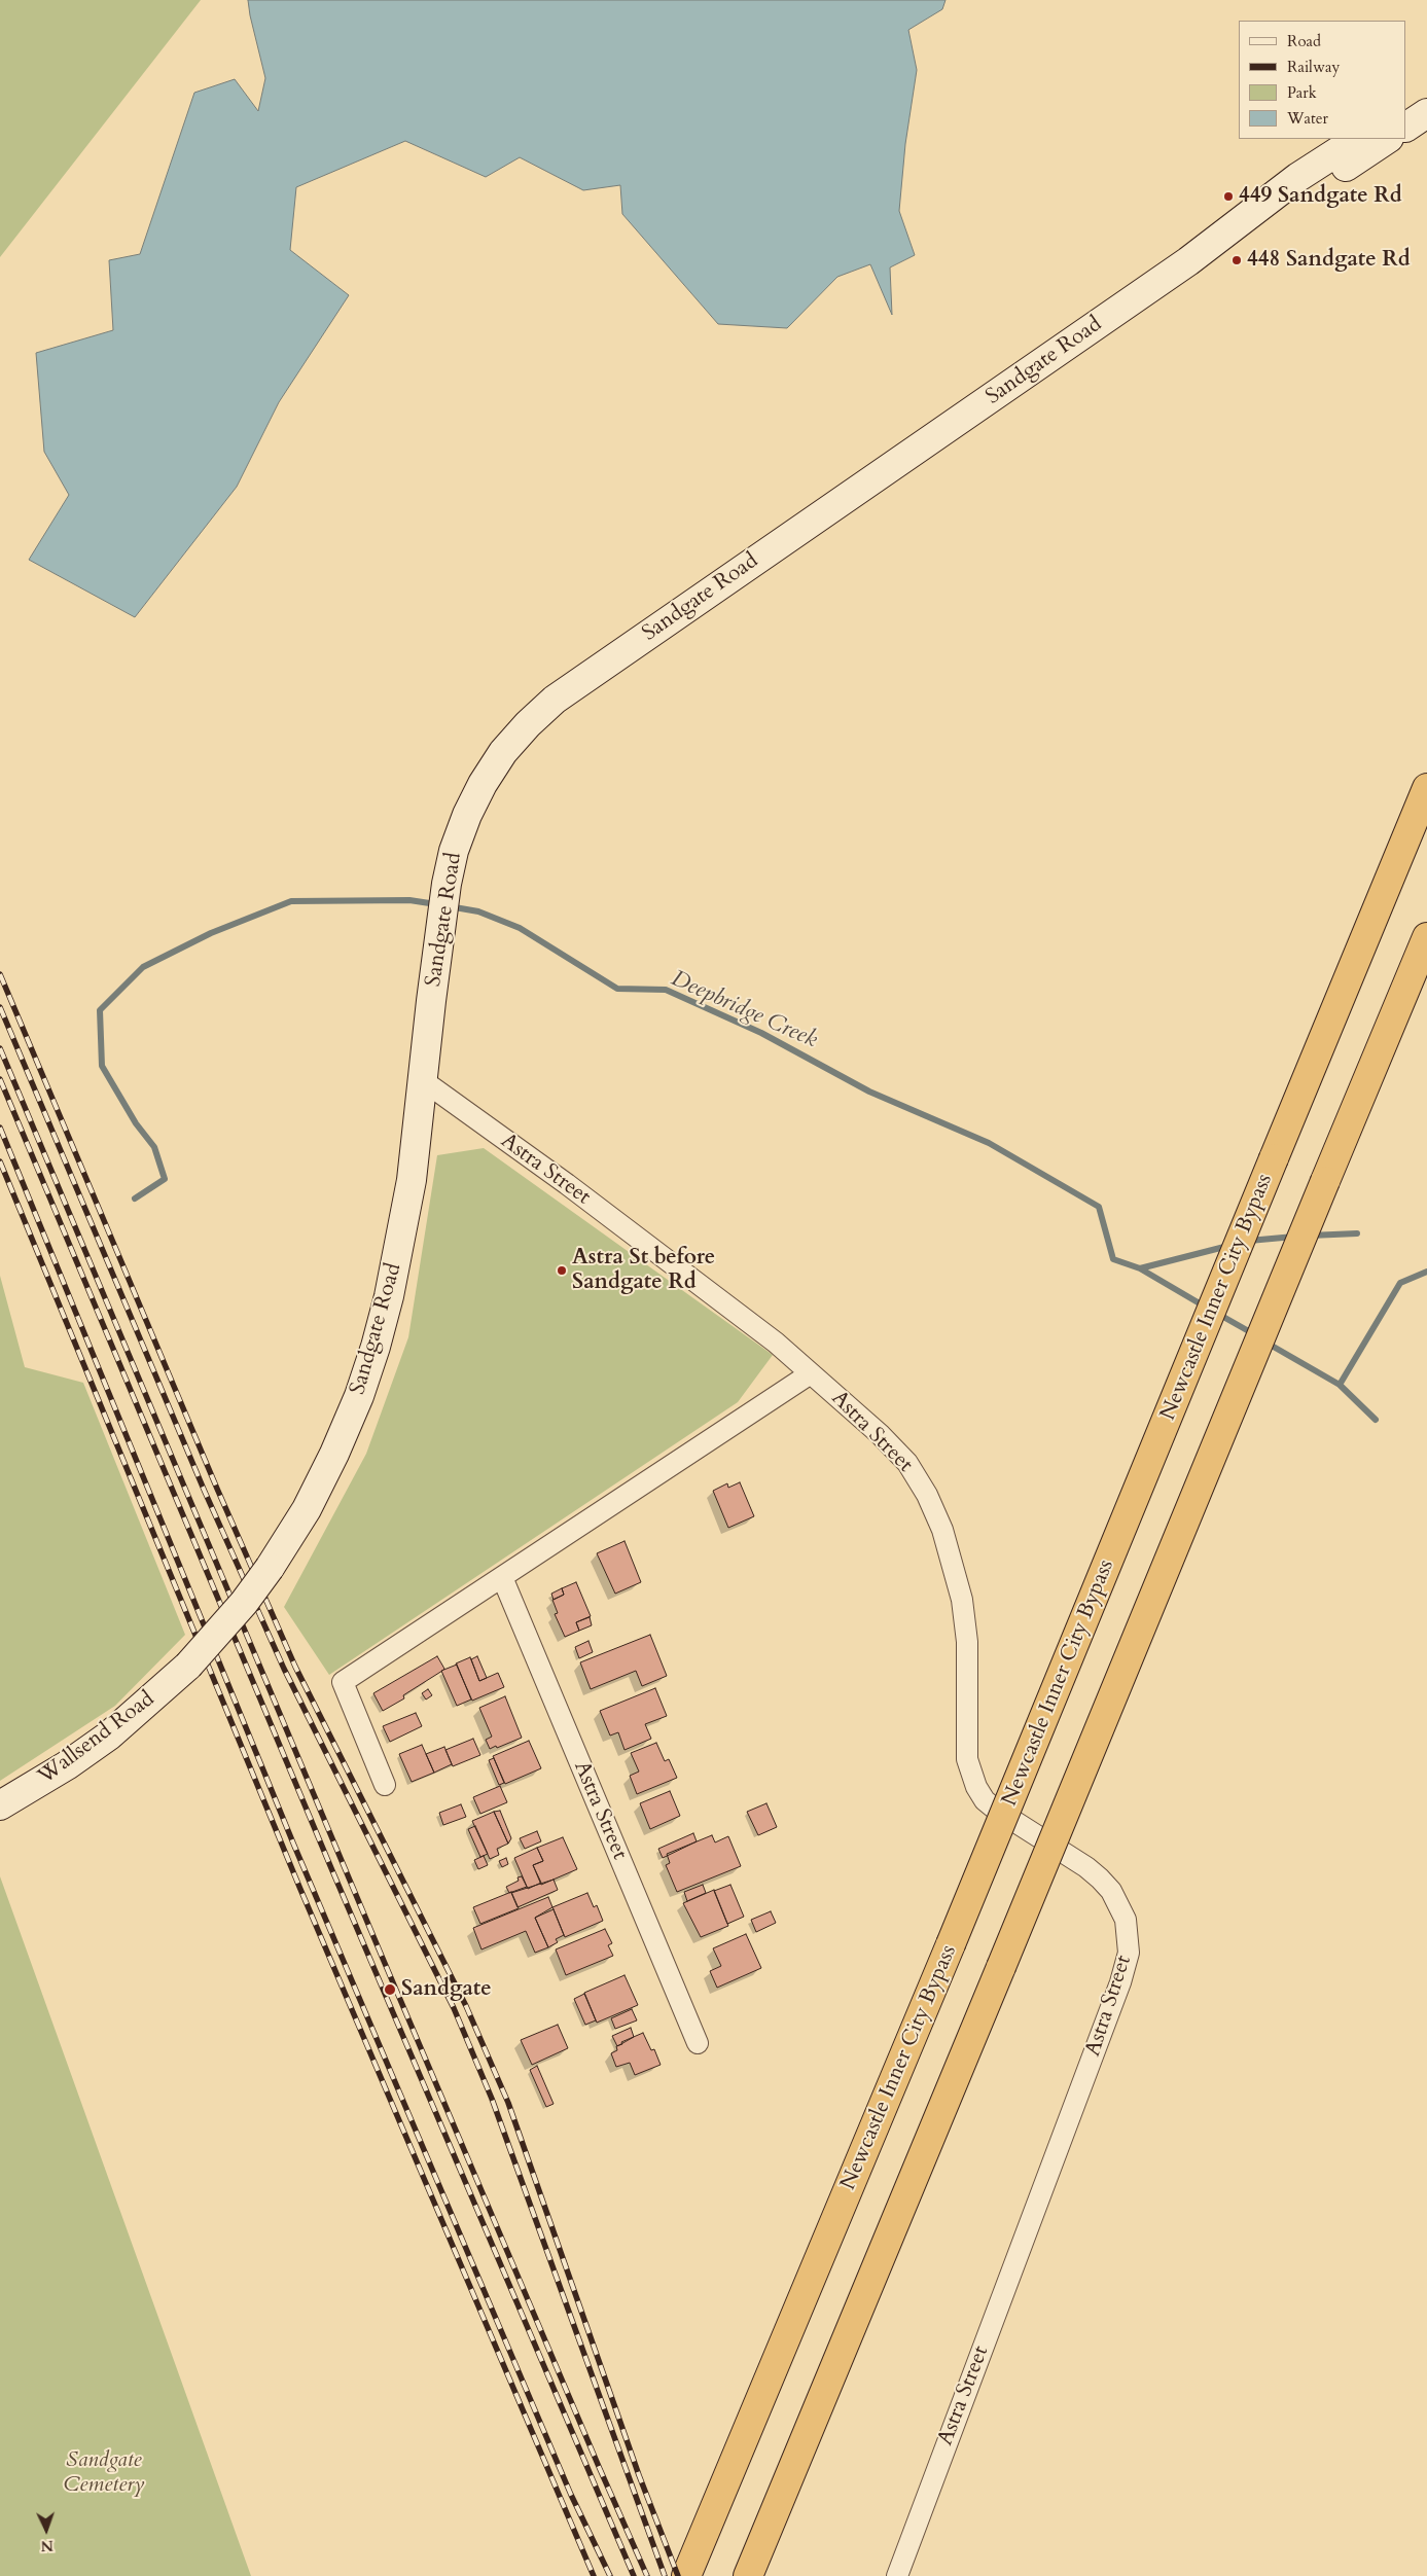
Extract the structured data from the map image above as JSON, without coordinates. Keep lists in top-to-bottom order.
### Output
{
  "streets": {
    "highway": ["Newcastle Inner City Bypass"],
    "main road": ["Sandgate Road", "Wallsend Road"],
    "street": ["Astra Street"]
  },
  "crossings": [
    ["Sandgate Road", "Astra Street"],
    ["Sandgate Road", "Wallsend Road"]
  ],
  "water": ["Deepbridge Creek"],
  "parks": ["Sandgate Cemetery"],
  "places": [
    "449 Sandgate Rd",
    "448 Sandgate Rd",
    "Astra St before Sandgate Rd",
    "Sandgate"
  ],
  "legend": [
    "Road",
    "Railway",
    "Park",
    "Water"
  ],
  "north": "bottom"
}
